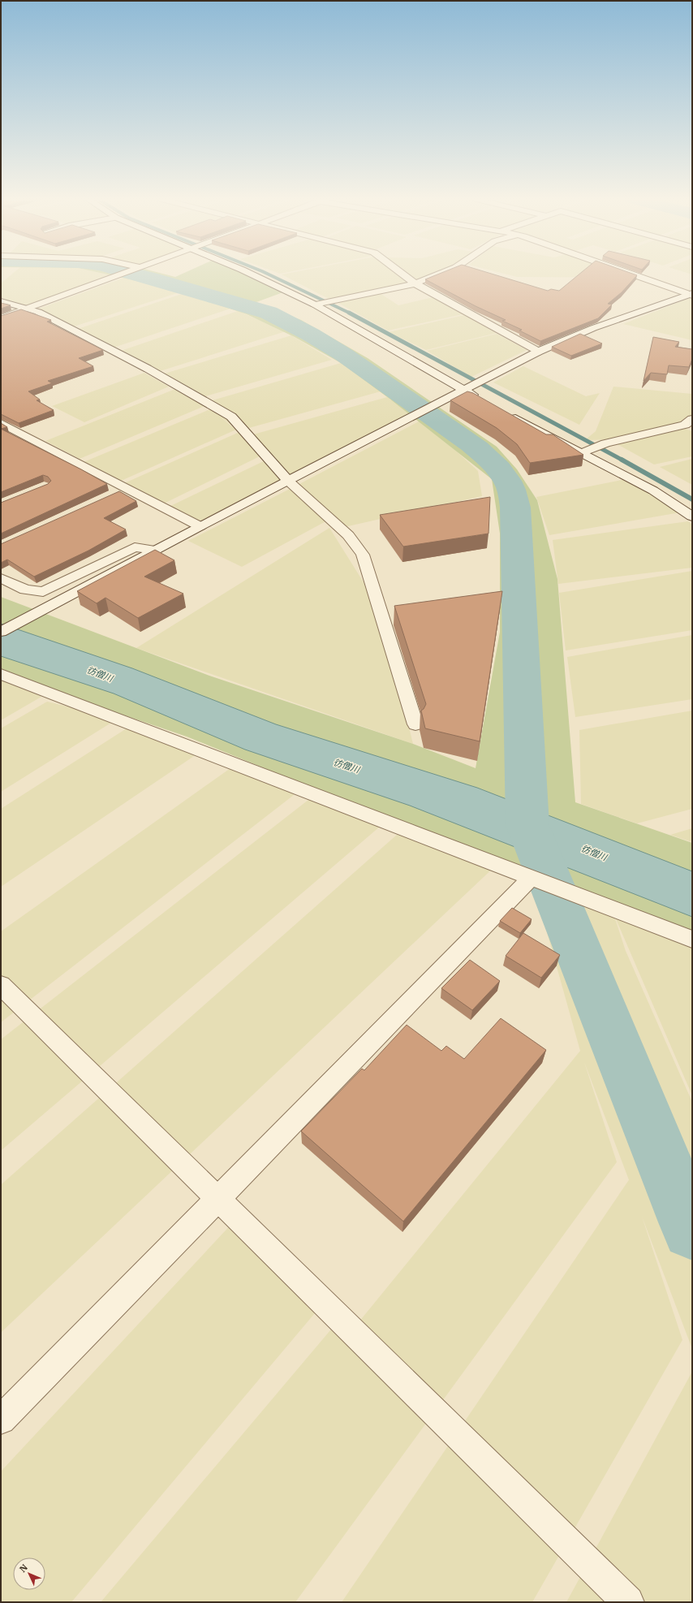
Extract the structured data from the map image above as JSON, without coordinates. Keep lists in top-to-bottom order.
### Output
{
  "water": ["彷僧川"],
  "north": "top left"
}
